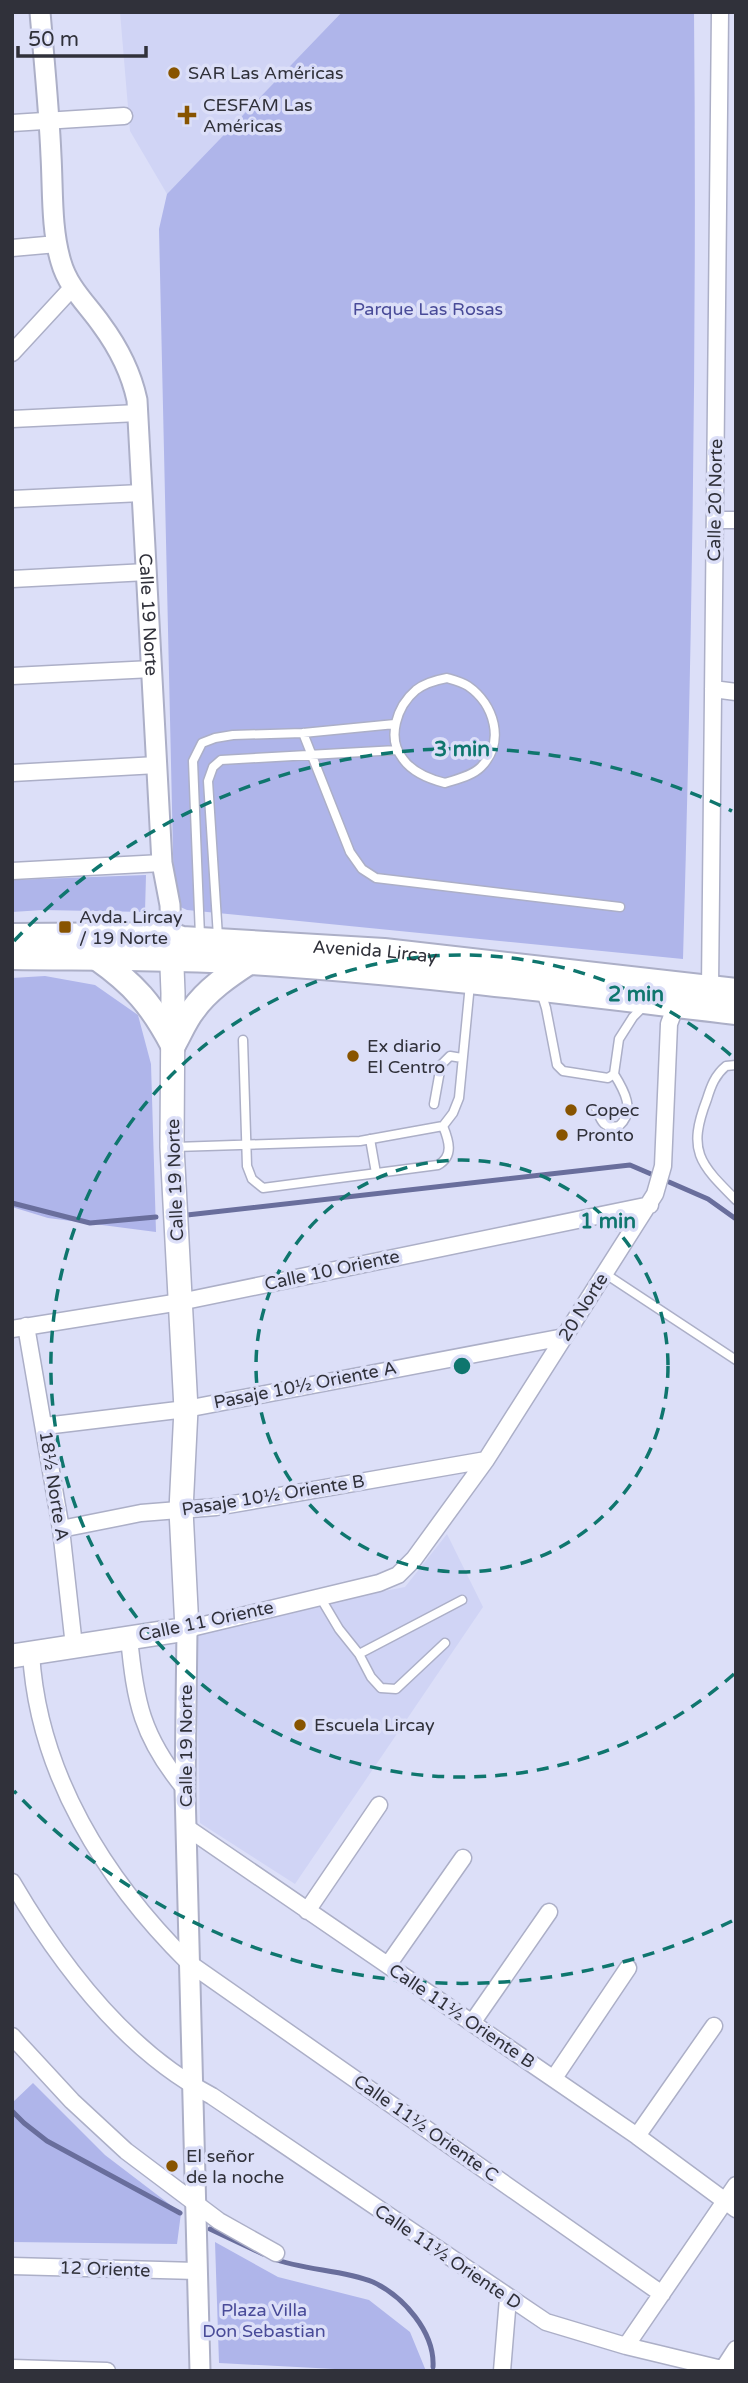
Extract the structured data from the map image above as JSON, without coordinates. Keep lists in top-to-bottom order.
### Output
{
  "streets": {
    "main road": ["Calle 19 Norte", "Avenida Lircay", "Calle 11 Oriente"],
    "street": [
      "Calle 20 Norte",
      "Calle 10 Oriente",
      "20 Norte",
      "Pasaje 10½ Oriente A",
      "18½ Norte A",
      "Pasaje 10½ Oriente B",
      "Calle 11½ Oriente B",
      "Calle 11½ Oriente C",
      "Calle 11½ Oriente D",
      "12 Oriente"
    ]
  },
  "crossings": [
    ["Calle 20 Norte", "Avenida Lircay"],
    ["Calle 19 Norte", "Avenida Lircay"],
    ["Calle 19 Norte", "Calle 10 Oriente"],
    ["Calle 19 Norte", "Pasaje 10½ Oriente A"],
    ["Calle 19 Norte", "Pasaje 10½ Oriente B"],
    ["Calle 19 Norte", "Calle 11 Oriente"],
    ["Calle 19 Norte", "Calle 11½ Oriente B"],
    ["Calle 19 Norte", "Calle 11½ Oriente C"],
    ["Calle 19 Norte", "Calle 11½ Oriente D"],
    ["Calle 19 Norte", "12 Oriente"],
    ["Avenida Lircay", "20 Norte"],
    ["Calle 10 Oriente", "20 Norte"],
    ["Calle 10 Oriente", "18½ Norte A"],
    ["20 Norte", "Pasaje 10½ Oriente A"],
    ["20 Norte", "Pasaje 10½ Oriente B"],
    ["20 Norte", "Calle 11 Oriente"],
    ["Pasaje 10½ Oriente A", "18½ Norte A"],
    ["18½ Norte A", "Pasaje 10½ Oriente B"],
    ["18½ Norte A", "Calle 11 Oriente"],
    ["Calle 11 Oriente", "Calle 11½ Oriente C"]
  ],
  "parks": ["Parque Las Rosas", "Plaza Villa Don Sebastian"],
  "places": {
    "other": [
      "SAR Las Américas",
      "Ex diario El Centro",
      "Copec",
      "Pronto",
      "Escuela Lircay",
      "El señor de la noche"
    ],
    "health": ["CESFAM Las Américas"],
    "transit": ["Avda. Lircay / 19 Norte"]
  },
  "scale_bar": "50 m",
  "rings": ["3 min", "2 min", "1 min"]
}
